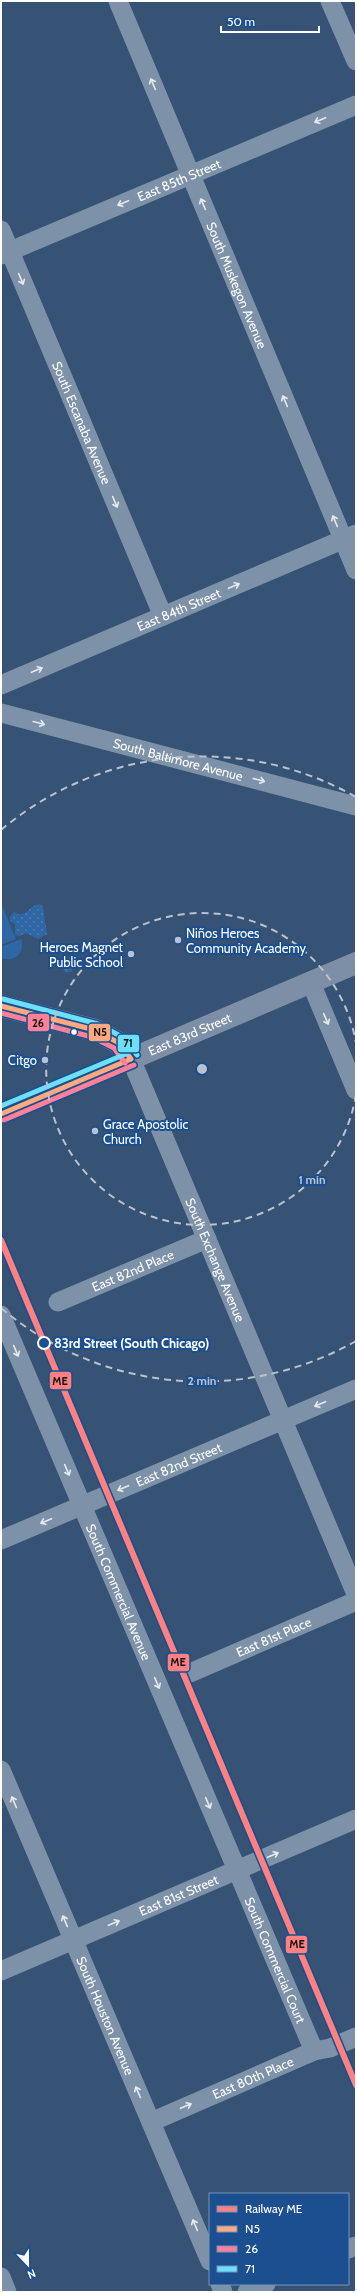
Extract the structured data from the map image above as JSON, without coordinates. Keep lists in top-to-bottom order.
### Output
{
  "streets": {
    "main road": ["East 83rd Street", "South Exchange Avenue"],
    "street": [
      "East 85th Street",
      "South Muskegon Avenue",
      "South Escanaba Avenue",
      "East 84th Street",
      "South Baltimore Avenue",
      "East 82nd Place",
      "East 82nd Street",
      "South Commercial Avenue",
      "East 81st Place",
      "East 81st Street",
      "South Commercial Court",
      "South Houston Avenue",
      "East 80th Place"
    ]
  },
  "crossings": [
    ["East 85th Street", "South Muskegon Avenue"],
    ["East 85th Street", "South Escanaba Avenue"],
    ["South Muskegon Avenue", "East 84th Street"],
    ["South Escanaba Avenue", "East 84th Street"],
    ["East 83rd Street", "South Exchange Avenue"],
    ["South Exchange Avenue", "East 82nd Place"],
    ["South Exchange Avenue", "East 82nd Street"],
    ["East 82nd Street", "South Commercial Avenue"],
    ["South Commercial Avenue", "East 81st Street"],
    ["South Commercial Avenue", "South Commercial Court"],
    ["East 81st Street", "South Commercial Court"],
    ["East 81st Street", "South Houston Avenue"],
    ["South Commercial Court", "East 80th Place"],
    ["South Houston Avenue", "East 80th Place"]
  ],
  "one_way": [
    "East 85th Street",
    "South Muskegon Avenue",
    "South Escanaba Avenue",
    "East 84th Street",
    "South Baltimore Avenue",
    "East 82nd Street",
    "South Commercial Avenue",
    "East 81st Street",
    "South Houston Avenue",
    "East 80th Place"
  ],
  "places": [
    "Niños Heroes Community Academy",
    "Heroes Magnet Public School",
    "Citgo",
    "Grace Apostolic Church",
    "83rd Street (South Chicago)"
  ],
  "lines": [
    "transit line 71",
    "transit line N5",
    "transit line 26",
    "rail line ME"
  ],
  "legend": [
    "Railway ME",
    "N5",
    "26",
    "71"
  ],
  "scale_bar": "50 m",
  "north": "bottom",
  "rings": ["1 min", "2 min"]
}
